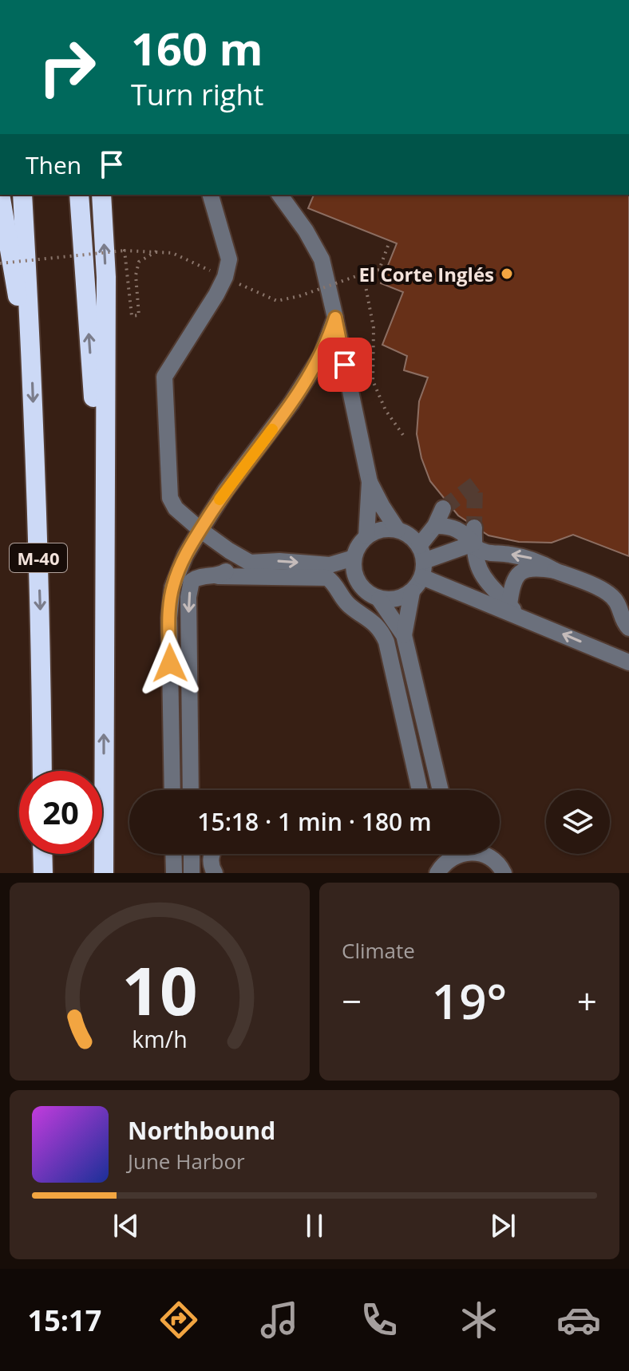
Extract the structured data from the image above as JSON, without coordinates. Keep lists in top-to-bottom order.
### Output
{
  "streets": {
    "highway": ["M-40"]
  },
  "places": ["El Corte Inglés"],
  "page": {
    "turn": ["160 m", "Turn right"],
    "then": "Then",
    "limit": "20",
    "trip": "15:18 · 1 min · 180 m",
    "tile": "Climate",
    "heat": ["−", "19°", "+"],
    "song": ["Northbound", "June Harbor"],
    "tabs": "15:17",
    "gauge": ["10", "km/h"]
  }
}
